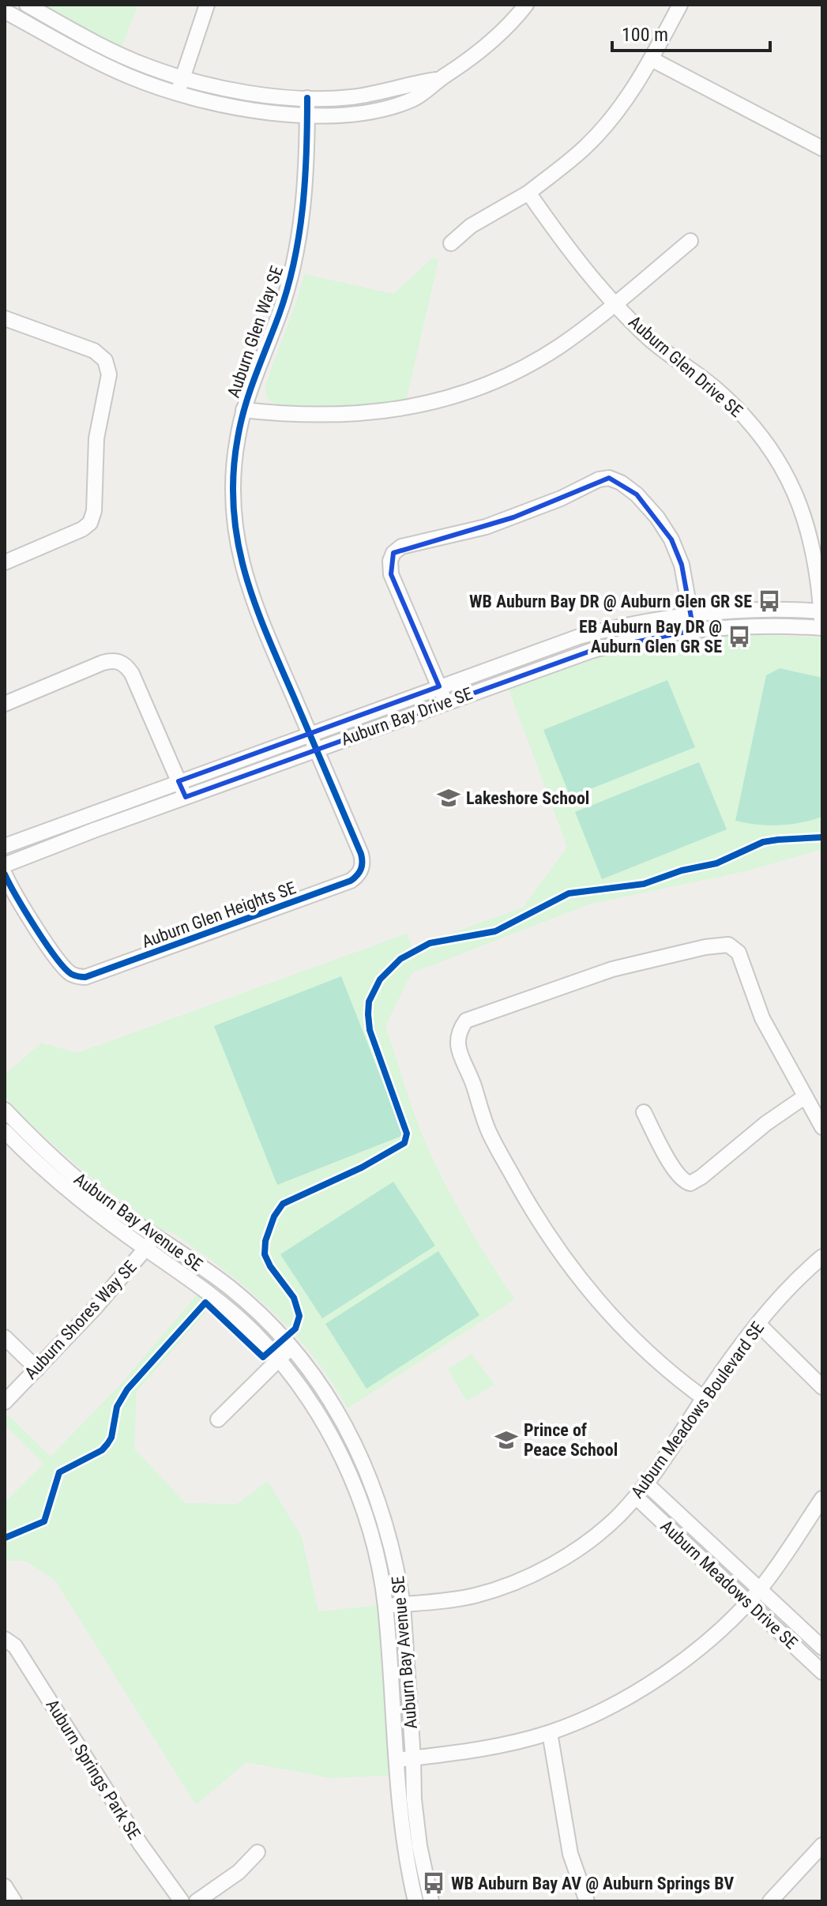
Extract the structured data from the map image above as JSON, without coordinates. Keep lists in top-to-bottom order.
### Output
{
  "streets": {
    "street": [
      "Auburn Glen Way SE",
      "Auburn Glen Drive SE",
      "Auburn Bay Drive SE",
      "Auburn Glen Heights SE",
      "Auburn Bay Avenue SE",
      "Auburn Shores Way SE",
      "Auburn Meadows Boulevard SE",
      "Auburn Meadows Drive SE",
      "Auburn Springs Park SE"
    ]
  },
  "crossings": [
    ["Auburn Glen Way SE", "Auburn Bay Drive SE"],
    ["Auburn Glen Way SE", "Auburn Glen Heights SE"],
    ["Auburn Glen Drive SE", "Auburn Bay Drive SE"],
    ["Auburn Bay Drive SE", "Auburn Glen Heights SE"],
    ["Auburn Bay Avenue SE", "Auburn Shores Way SE"],
    ["Auburn Bay Avenue SE", "Auburn Meadows Boulevard SE"],
    ["Auburn Meadows Boulevard SE", "Auburn Meadows Drive SE"]
  ],
  "places": {
    "bus stop": ["WB Auburn Bay DR @ Auburn Glen GR SE", "EB Auburn Bay DR @ Auburn Glen GR SE", "WB Auburn Bay AV @ Auburn Springs BV"],
    "school or university": ["Lakeshore School", "Prince of Peace School"]
  },
  "scale_bar": "100 m"
}
